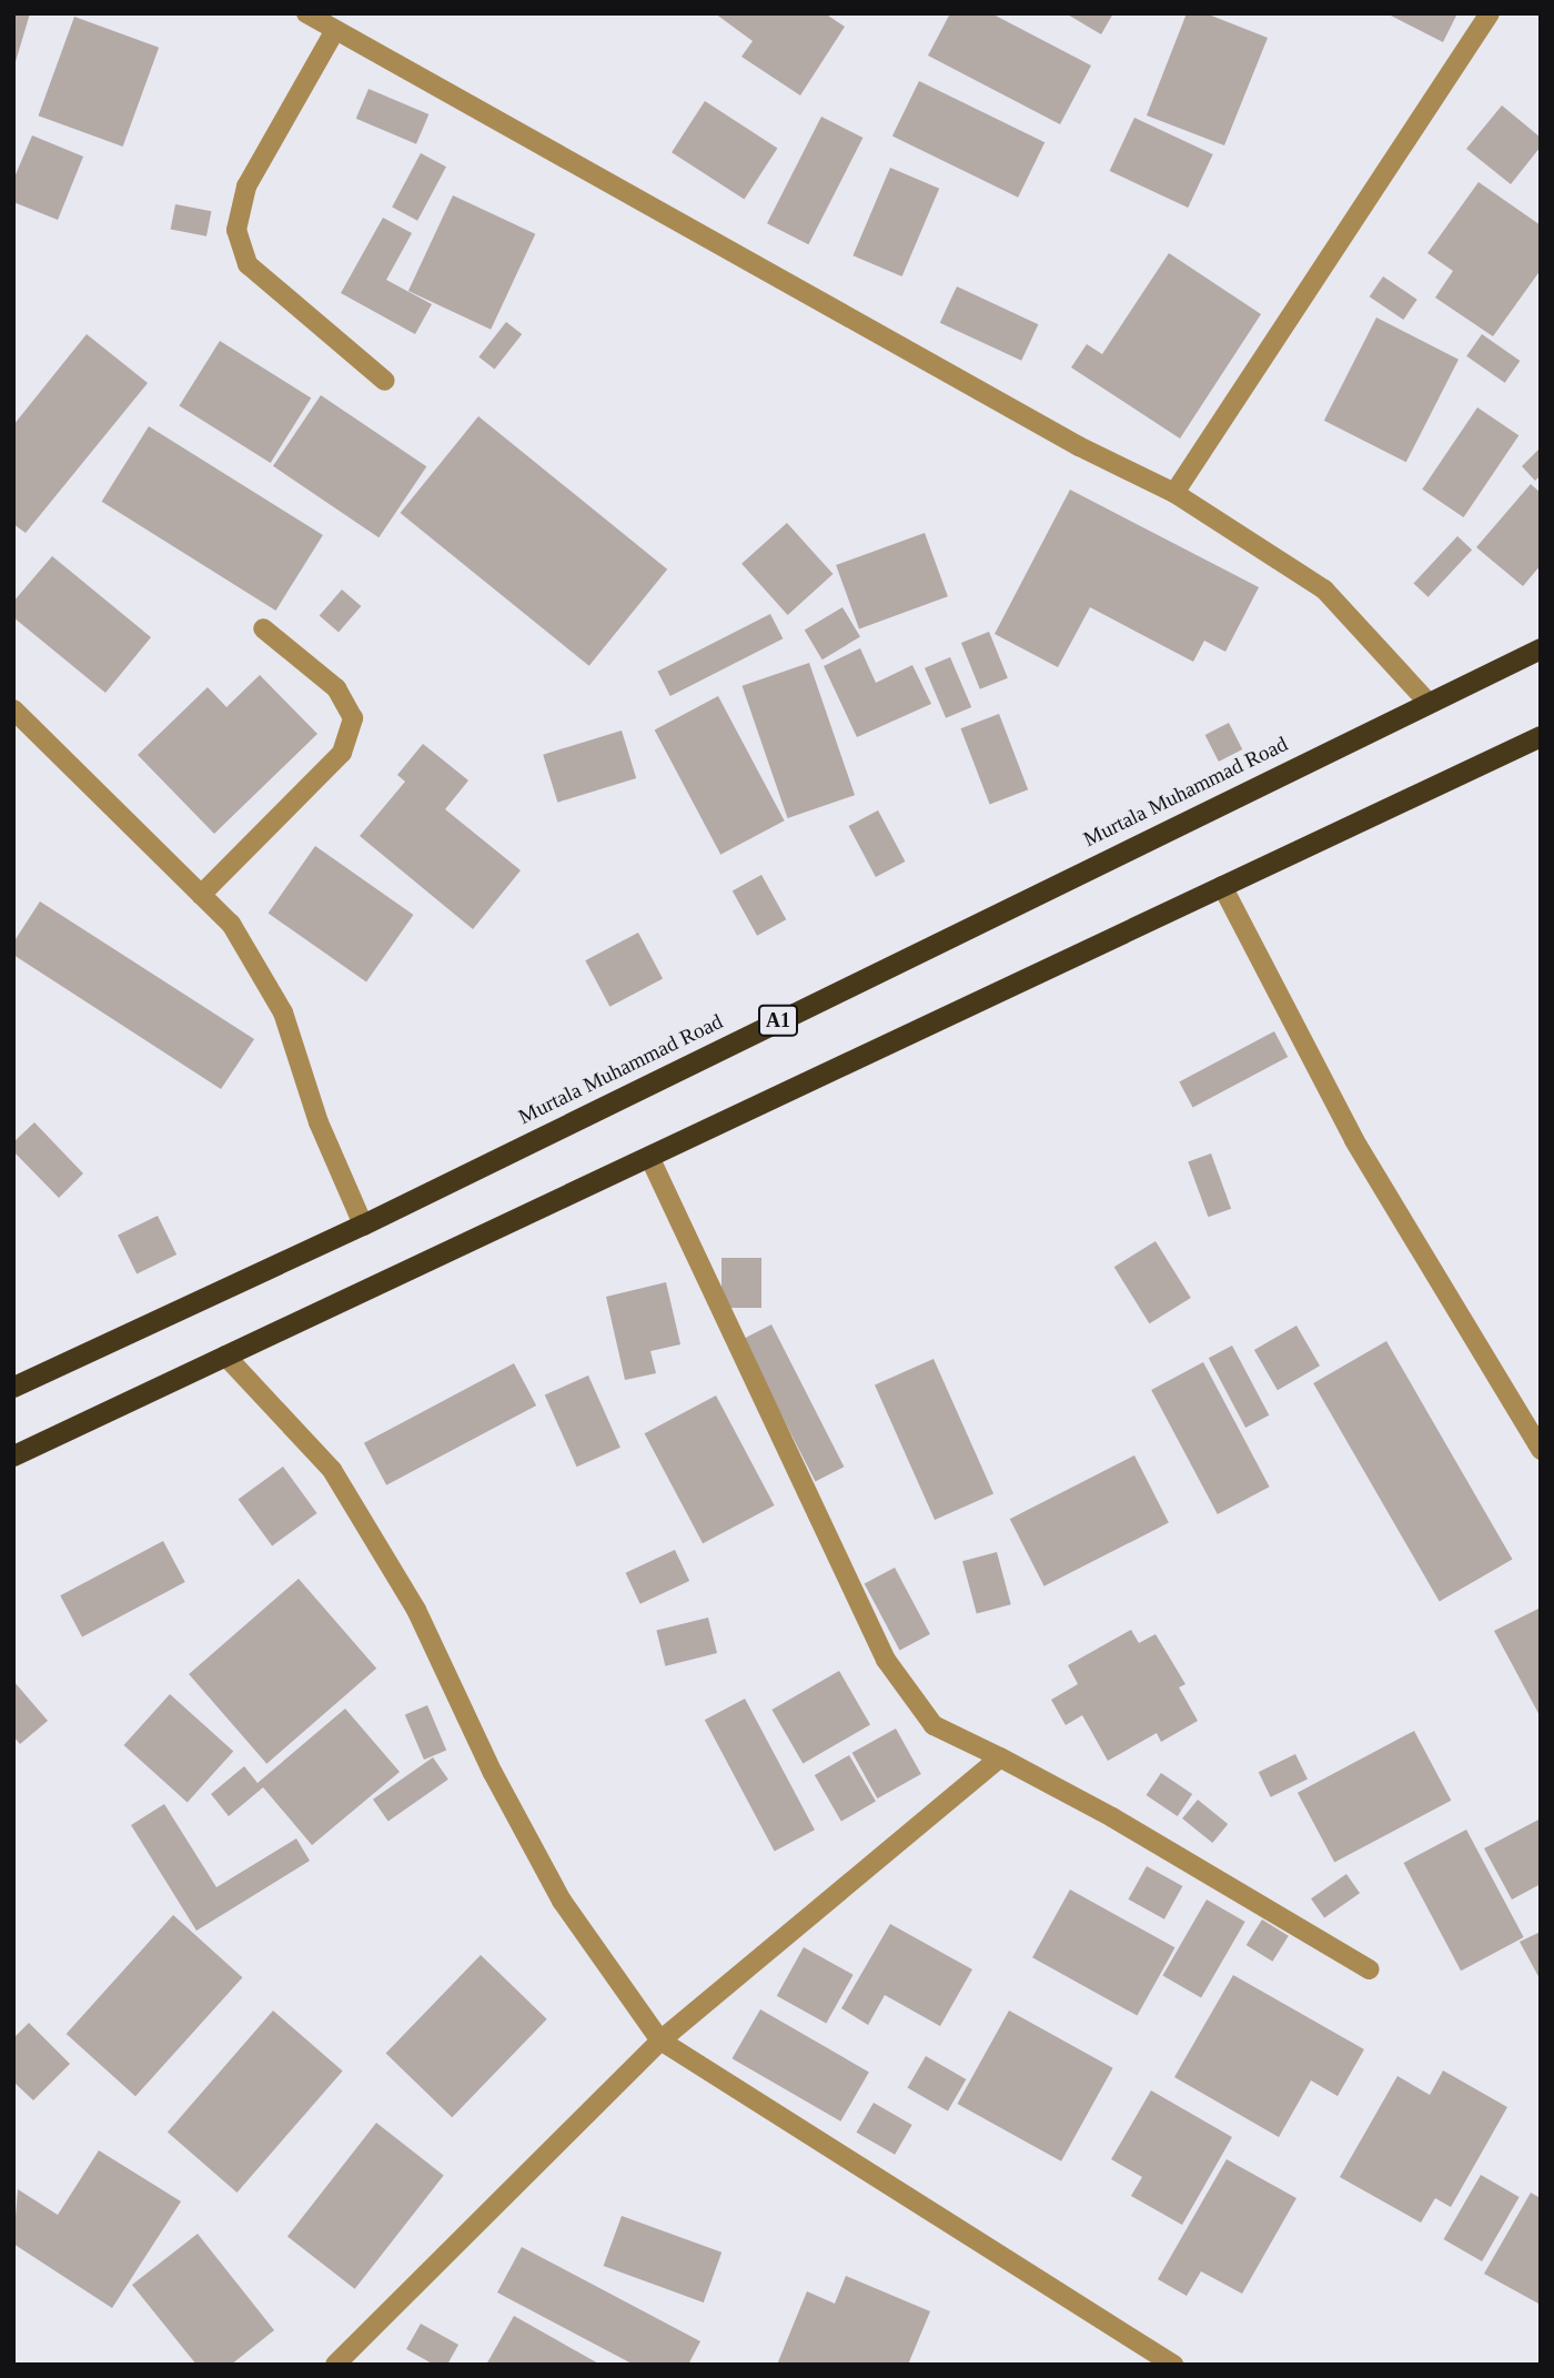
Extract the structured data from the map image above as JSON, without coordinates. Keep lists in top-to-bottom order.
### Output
{
  "streets": {
    "highway": ["Murtala Muhammad Road", "A1"]
  }
}
